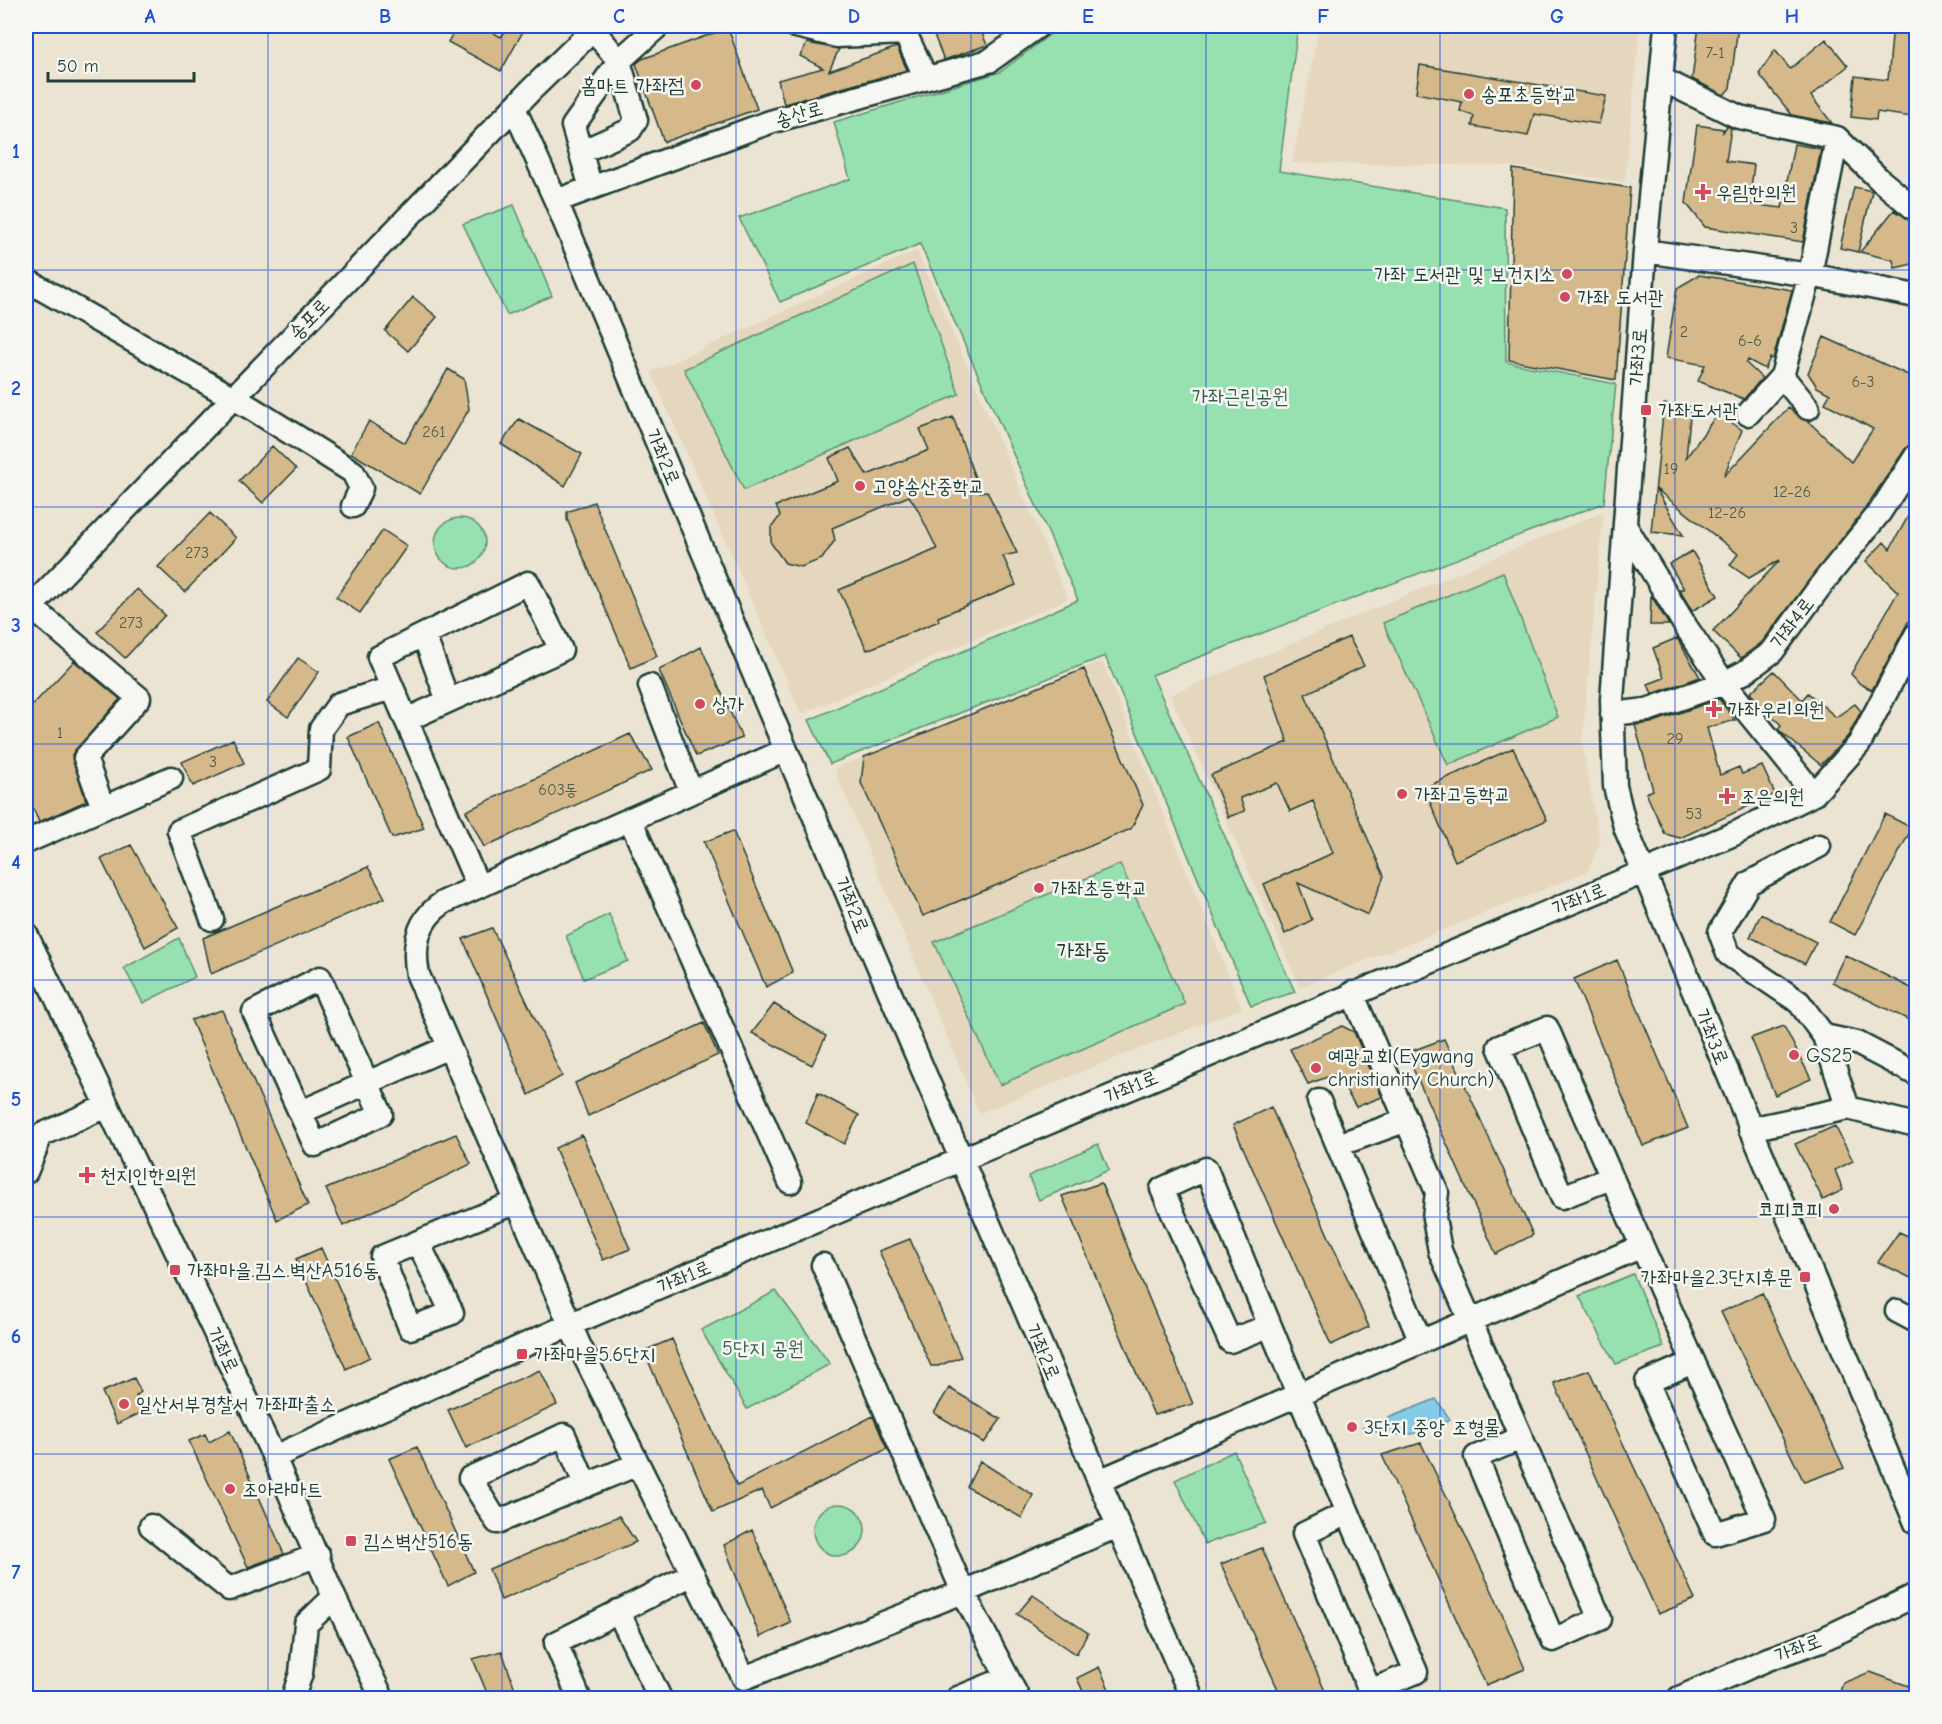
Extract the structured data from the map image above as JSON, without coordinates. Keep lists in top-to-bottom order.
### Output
{
  "streets": {
    "street": [
      "송산로",
      "송포로",
      "가좌3로",
      "가좌2로",
      "가좌4로",
      "가좌1로",
      "가좌로"
    ]
  },
  "crossings": [
    ["송산로", "가좌2로"],
    ["송포로", "가좌2로"],
    ["가좌3로", "가좌4로"],
    ["가좌3로", "가좌1로"],
    ["가좌2로", "가좌1로"],
    ["가좌1로", "가좌로"]
  ],
  "districts": ["가좌동"],
  "parks": ["가좌근린공원", "5단지 공원"],
  "places": {
    "other": [
      "홈마트 가좌점",
      "송포초등학교",
      "가좌 도서관 및 보건지소",
      "가좌 도서관",
      "고양송산중학교",
      "상가",
      "가좌고등학교",
      "가좌초등학교",
      "GS25",
      "예광교회(Eygwang christianity Church)",
      "코피코피",
      "일산서부경찰서 가좌파출소",
      "3단지 중앙 조형물",
      "조아라마트"
    ],
    "health": [
      "우림한의원",
      "가좌우리의원",
      "조은의원",
      "천지인한의원"
    ],
    "transit": [
      "가좌도서관",
      "가좌마을.킴스.벽산A516동",
      "가좌마을2.3단지후문",
      "가좌마을5.6단지",
      "킴스벽산516동"
    ]
  },
  "house_numbers": [
    "7-1",
    "3",
    "2",
    "6-6",
    "6-3",
    "261",
    "19",
    "12-26",
    "12-26",
    "273",
    "273",
    "1",
    "29",
    "3",
    "603동",
    "53"
  ],
  "scale_bar": "50 m",
  "grid": {
    "columns": [
      "A",
      "B",
      "C",
      "D",
      "E",
      "F",
      "G",
      "H"
    ],
    "rows": [
      "1",
      "2",
      "3",
      "4",
      "5",
      "6",
      "7"
    ]
  }
}
